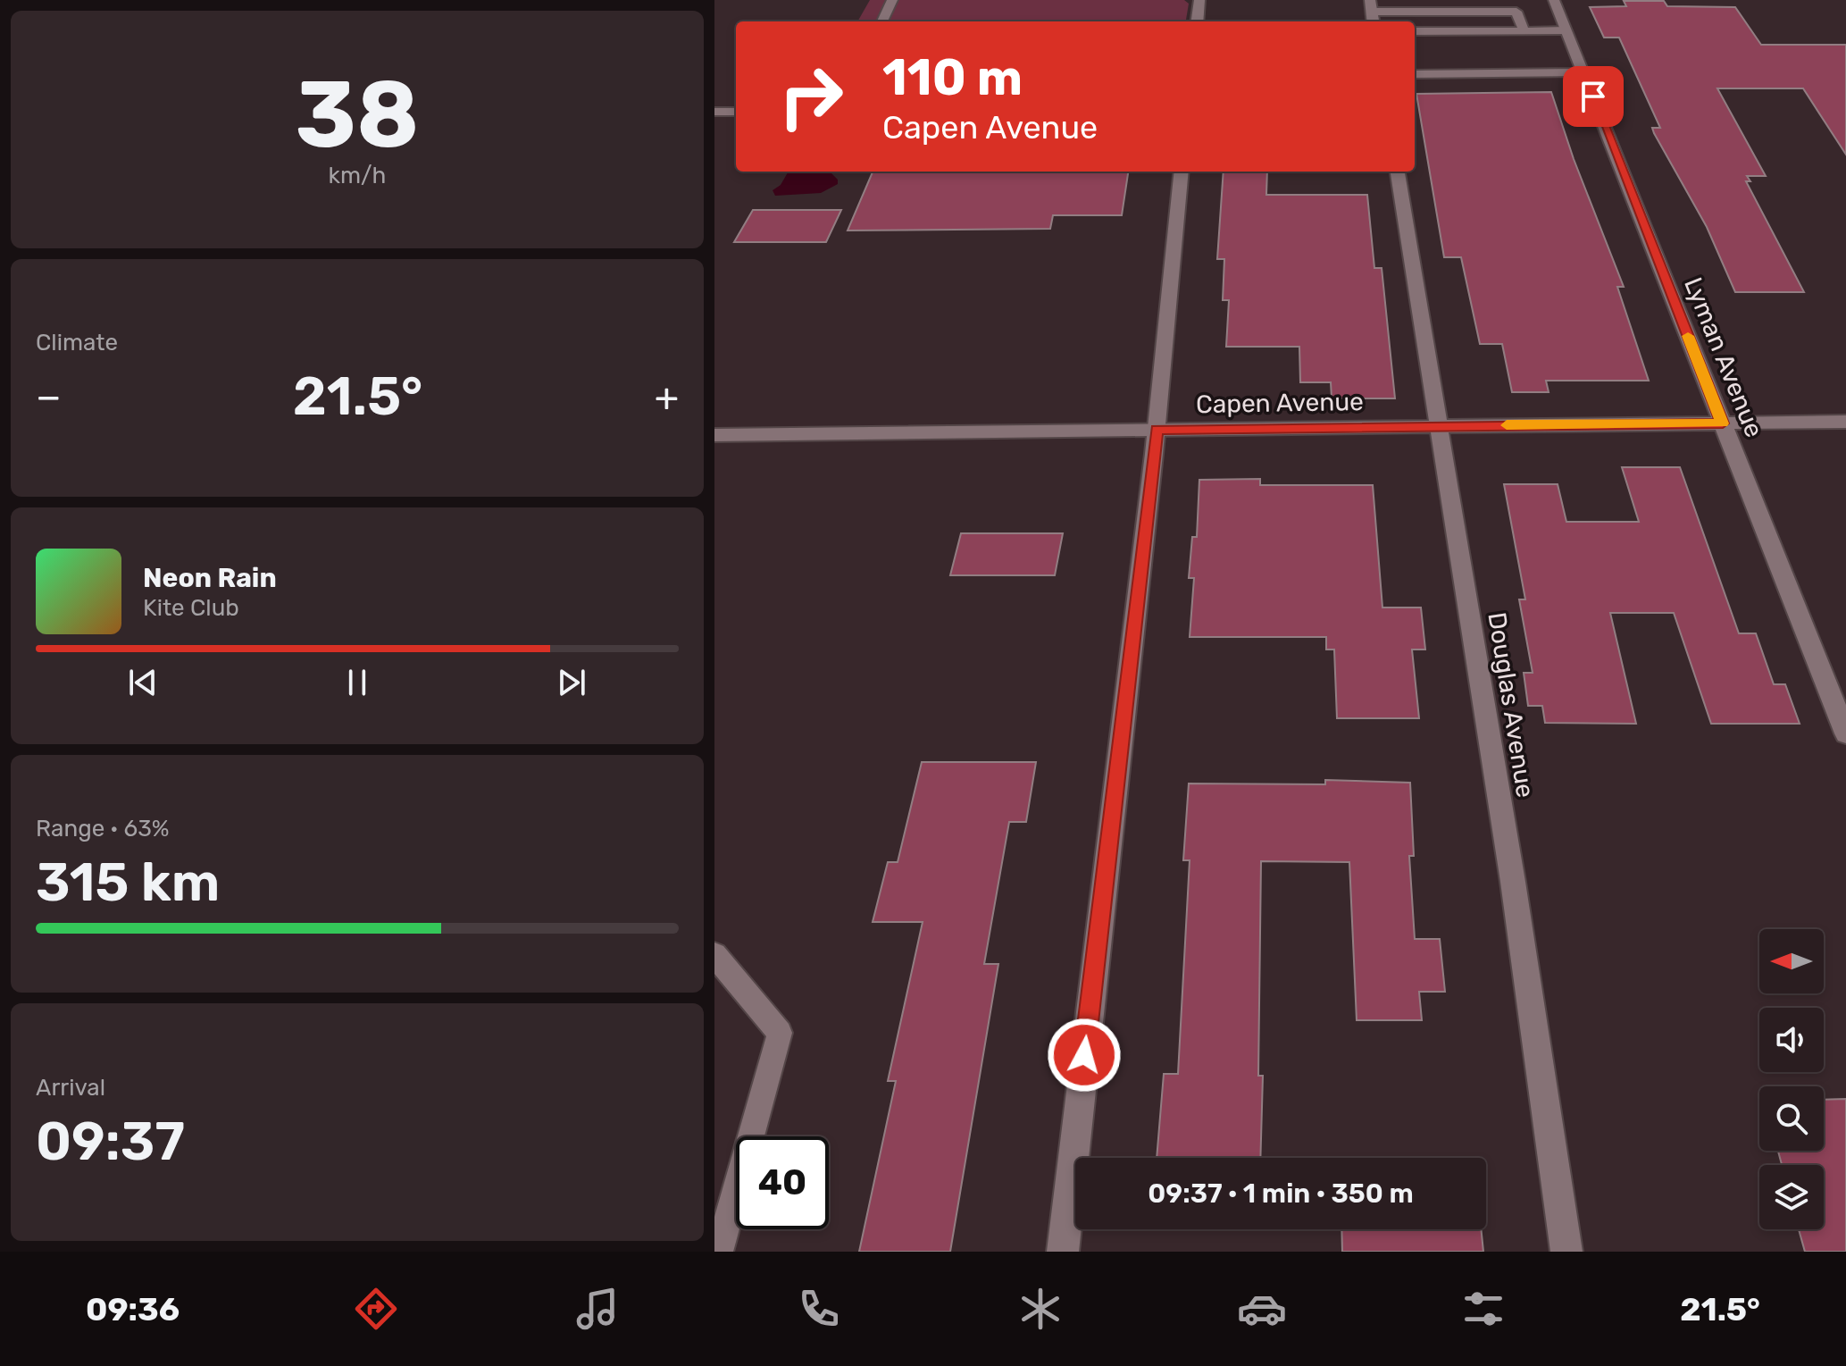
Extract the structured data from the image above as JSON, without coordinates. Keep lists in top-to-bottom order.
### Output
{
  "streets": {
    "street": ["Lyman Avenue", "Capen Avenue", "Douglas Avenue"]
  },
  "crossings": [
    ["Lyman Avenue", "Capen Avenue"],
    ["Capen Avenue", "Douglas Avenue"]
  ],
  "north": "left",
  "page": {
    "tile": [
      ["38", "km/h"],
      "Climate",
      ["Range · 63%", "315 km"],
      ["Arrival", "09:37"]
    ],
    "turn": ["110 m", "Capen Avenue"],
    "heat": ["−", "21.5°", "+"],
    "song": ["Neon Rain", "Kite Club"],
    "limit": "40",
    "trip": "09:37 · 1 min · 350 m",
    "tabs": ["09:36", "21.5°"]
  }
}
